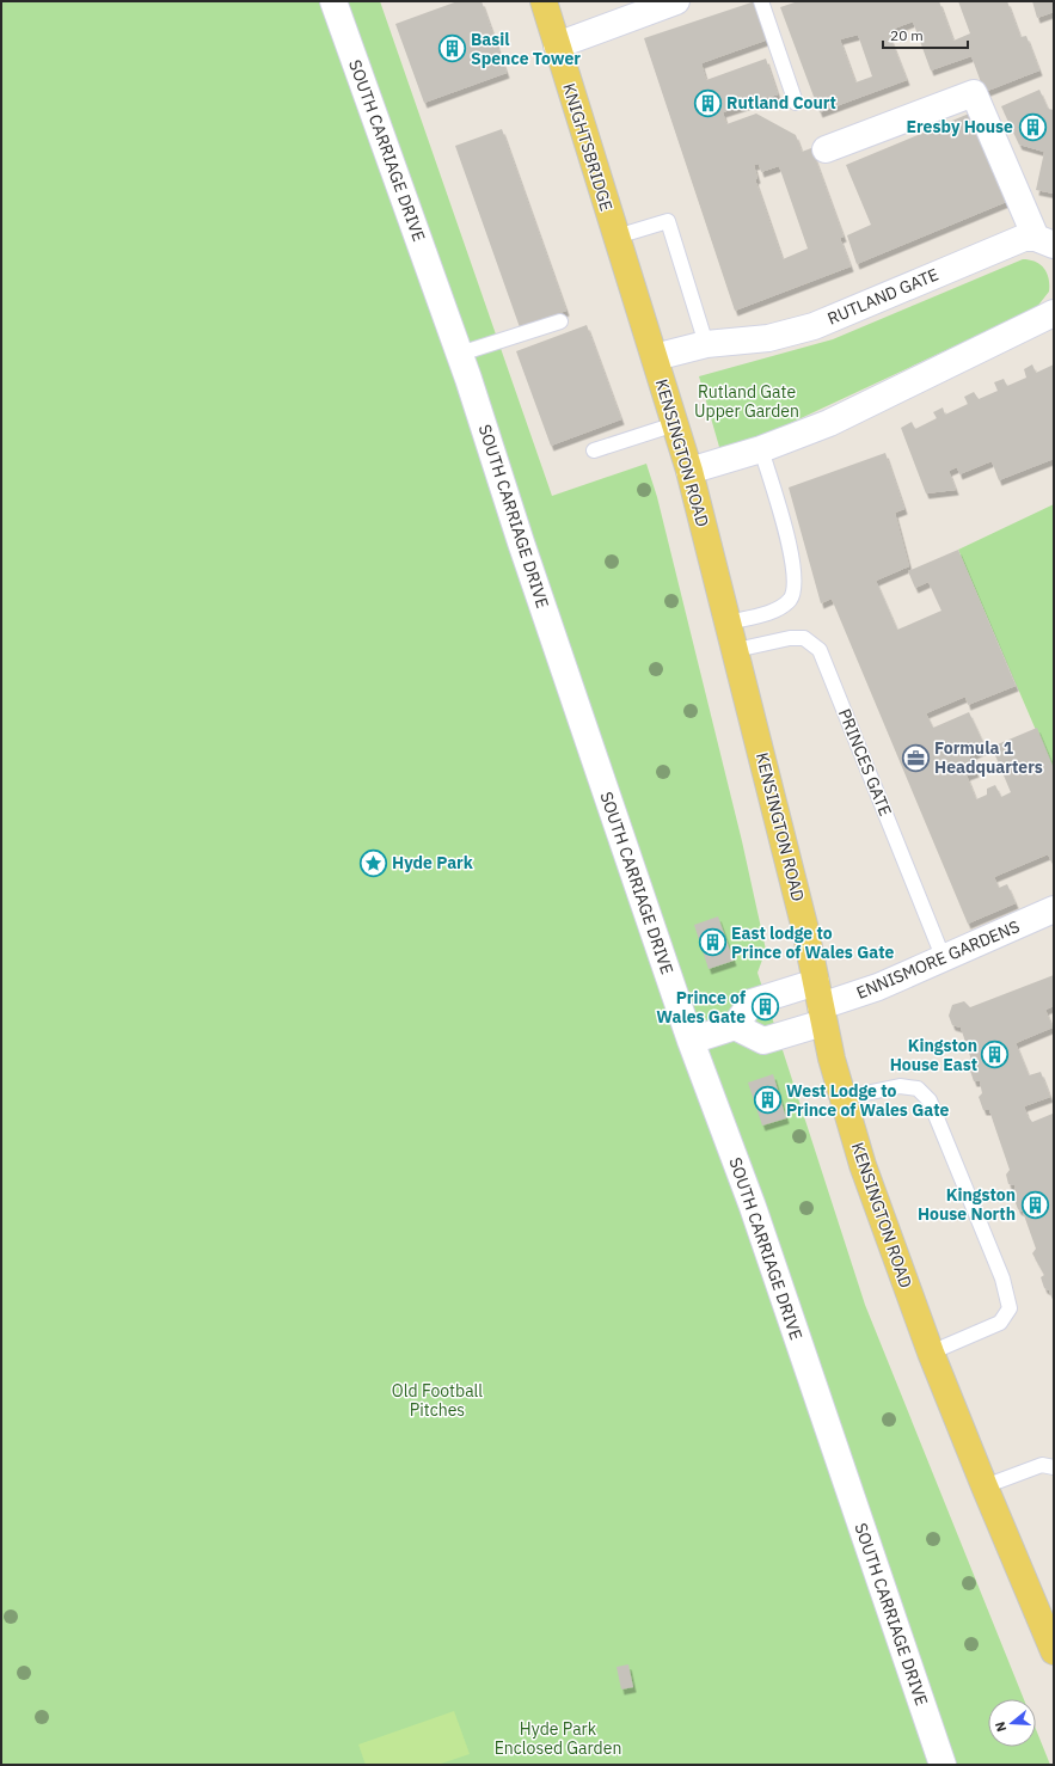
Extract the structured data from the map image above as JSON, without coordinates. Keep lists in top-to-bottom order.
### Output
{
  "streets": {
    "main road": ["KNIGHTSBRIDGE", "KENSINGTON ROAD"],
    "street": ["SOUTH CARRIAGE DRIVE", "RUTLAND GATE", "ENNISMORE GARDENS"],
    "lane": ["PRINCES GATE"]
  },
  "crossings": [
    ["KNIGHTSBRIDGE", "KENSINGTON ROAD"],
    ["RUTLAND GATE", "KENSINGTON ROAD"],
    ["KENSINGTON ROAD", "PRINCES GATE"],
    ["KENSINGTON ROAD", "ENNISMORE GARDENS"],
    ["PRINCES GATE", "ENNISMORE GARDENS"]
  ],
  "parks": ["Rutland Gate Upper Garden", "Old Football Pitches", "Hyde Park Enclosed Garden"],
  "places": {
    "building": [
      "Basil Spence Tower",
      "Rutland Court",
      "Eresby House",
      "East lodge to Prince of Wales Gate",
      "Prince of Wales Gate",
      "Kingston House East",
      "West Lodge to Prince of Wales Gate",
      "Kingston House North"
    ],
    "office": ["Formula 1 Headquarters"],
    "place": ["Hyde Park"]
  },
  "scale_bar": "20 m",
  "north": "left"
}
